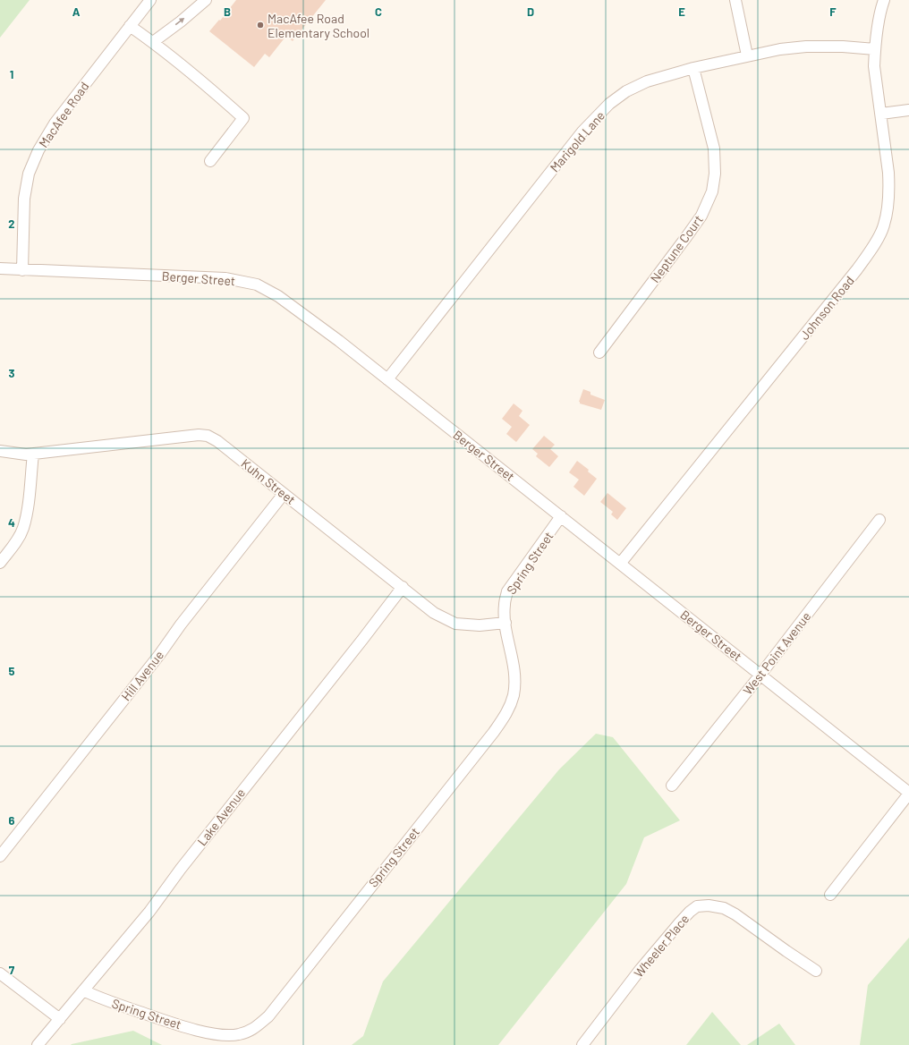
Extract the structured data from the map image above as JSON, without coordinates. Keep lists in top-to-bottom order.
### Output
{
  "streets": {
    "street": [
      "MacAfee Road",
      "Marigold Lane",
      "Neptune Court",
      "Berger Street",
      "Johnson Road",
      "Kuhn Street",
      "Spring Street",
      "West Point Avenue",
      "Hill Avenue",
      "Lake Avenue",
      "Wheeler Place"
    ]
  },
  "crossings": [
    ["MacAfee Road", "Berger Street"],
    ["Marigold Lane", "Neptune Court"],
    ["Marigold Lane", "Berger Street"],
    ["Marigold Lane", "Johnson Road"],
    ["Berger Street", "Johnson Road"],
    ["Berger Street", "Spring Street"],
    ["Berger Street", "West Point Avenue"],
    ["Kuhn Street", "Spring Street"],
    ["Kuhn Street", "Hill Avenue"],
    ["Kuhn Street", "Lake Avenue"],
    ["Spring Street", "Lake Avenue"]
  ],
  "places": ["MacAfee Road Elementary School"],
  "grid": {
    "columns": [
      "A",
      "B",
      "C",
      "D",
      "E",
      "F"
    ],
    "rows": [
      "1",
      "2",
      "3",
      "4",
      "5",
      "6",
      "7"
    ]
  }
}
